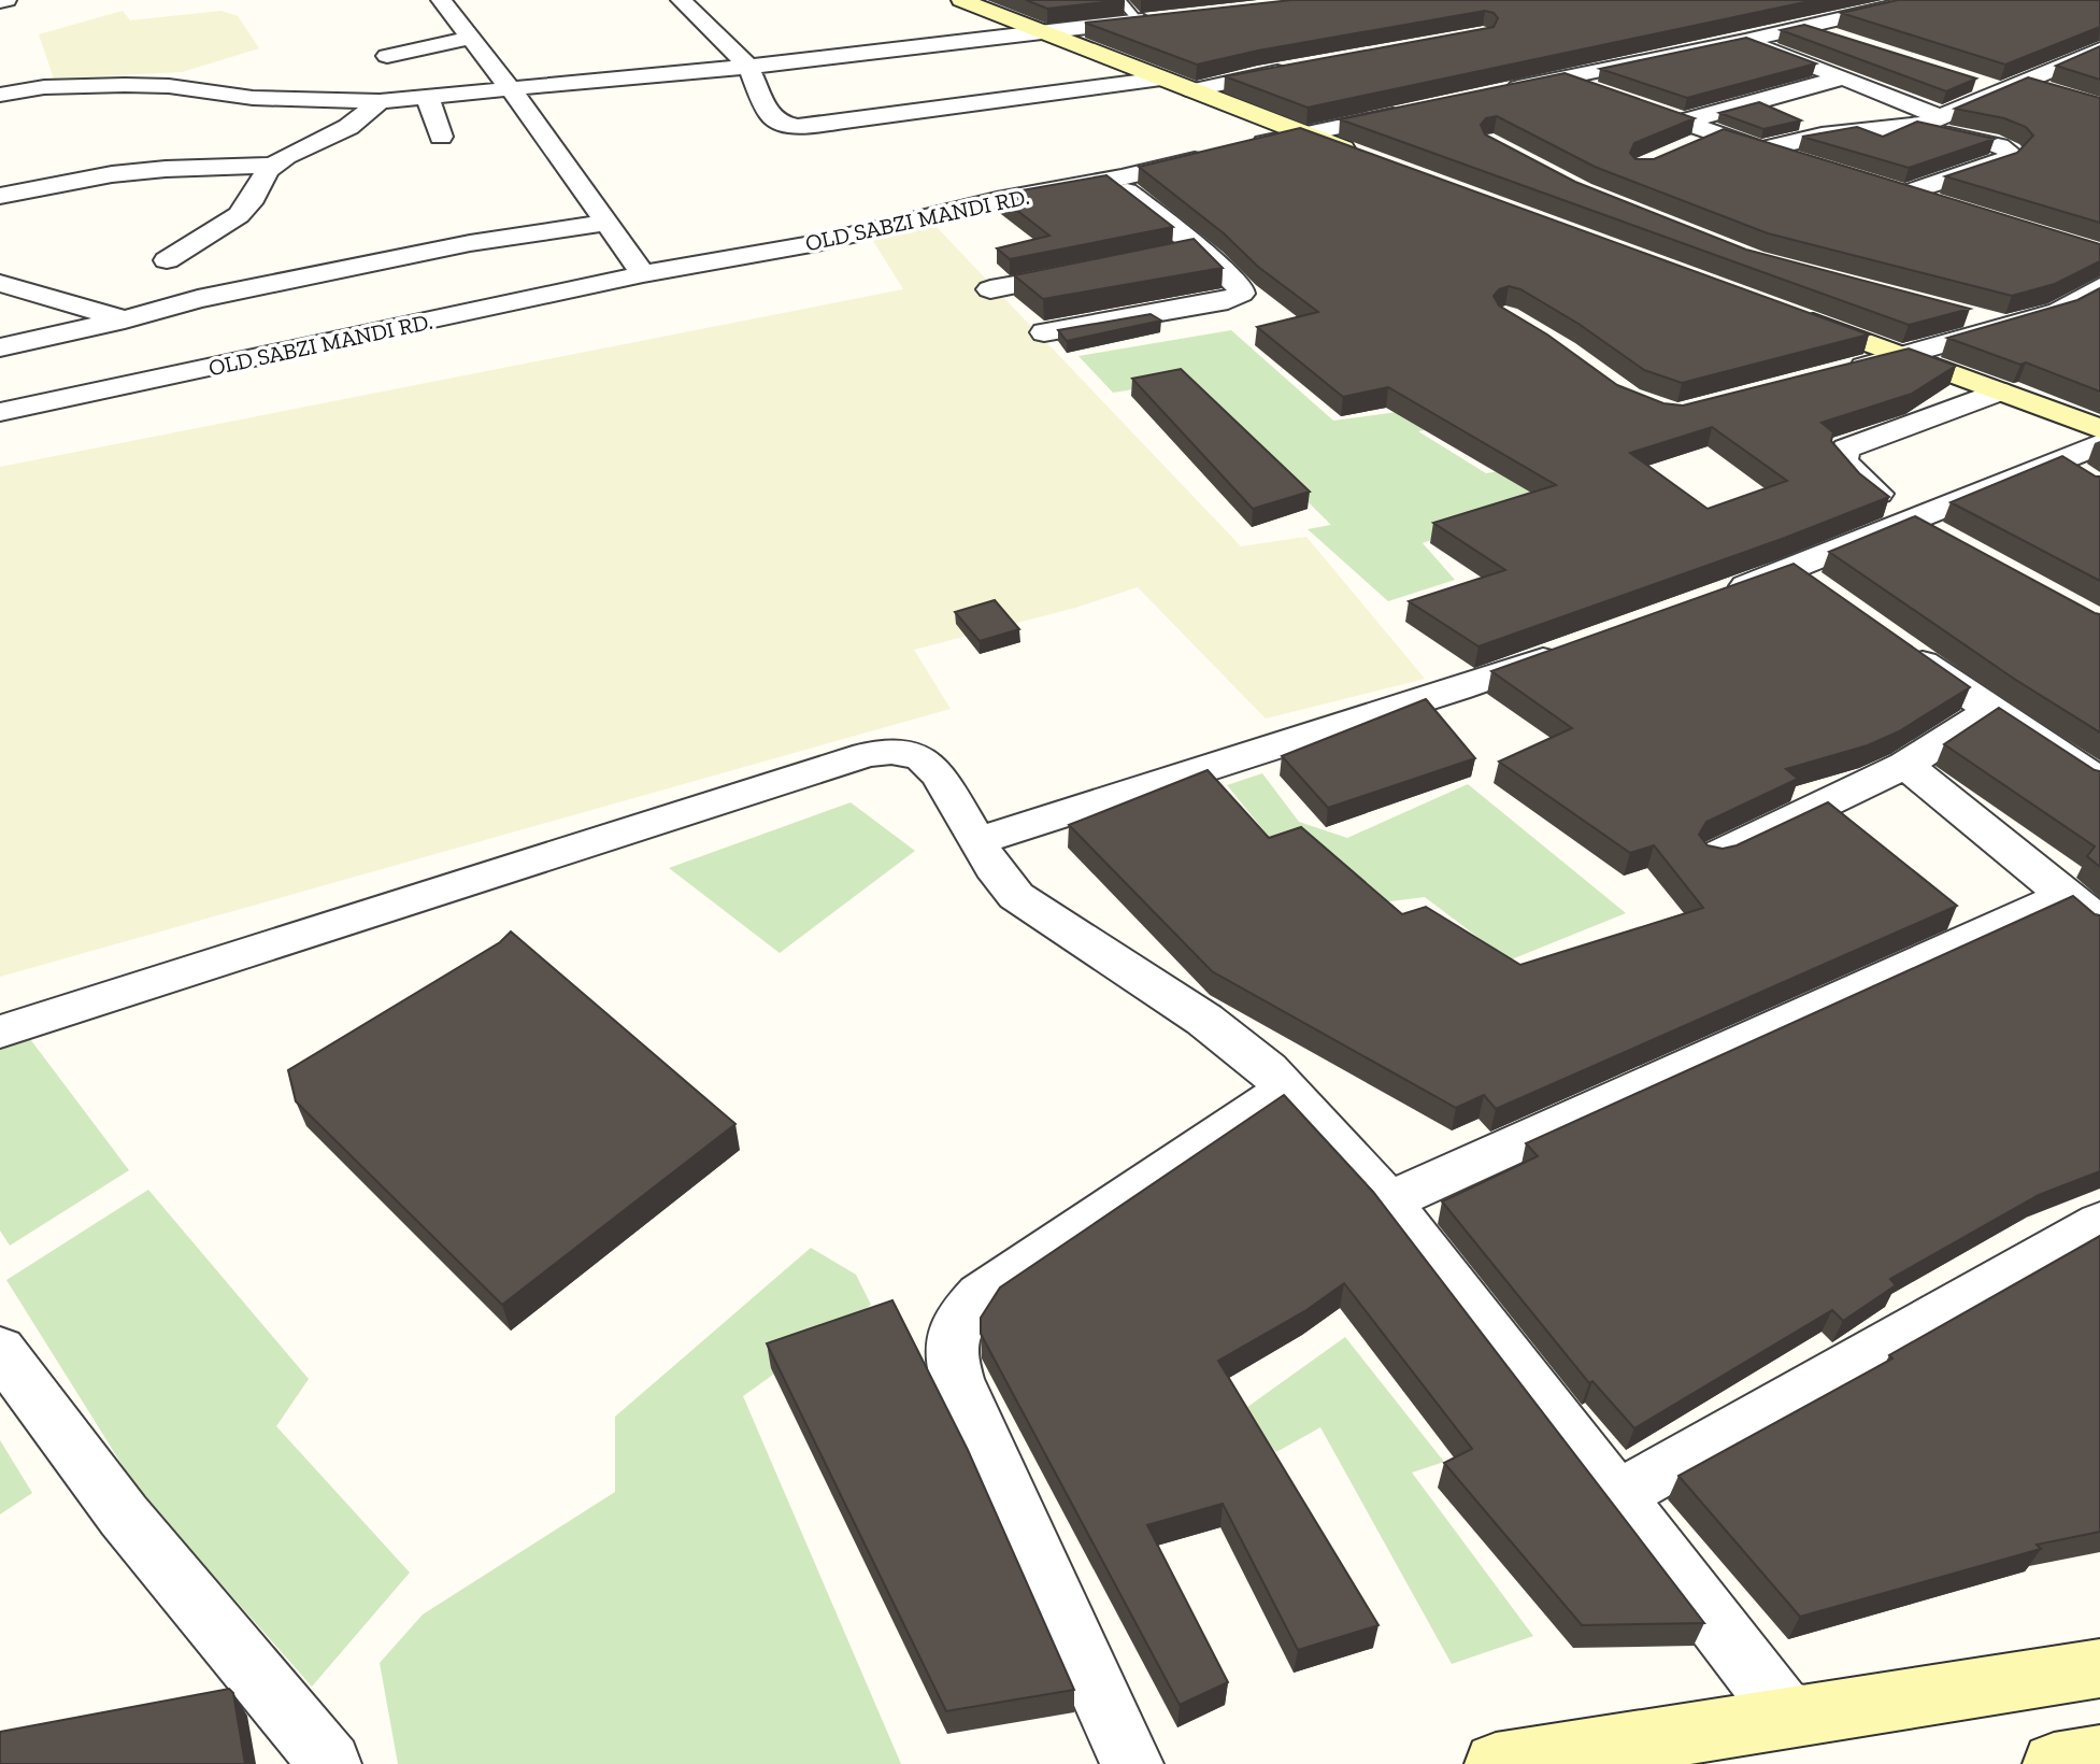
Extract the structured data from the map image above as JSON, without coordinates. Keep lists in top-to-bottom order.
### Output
{
  "streets": {
    "street": ["OLD SABZI MANDI RD."]
  }
}
